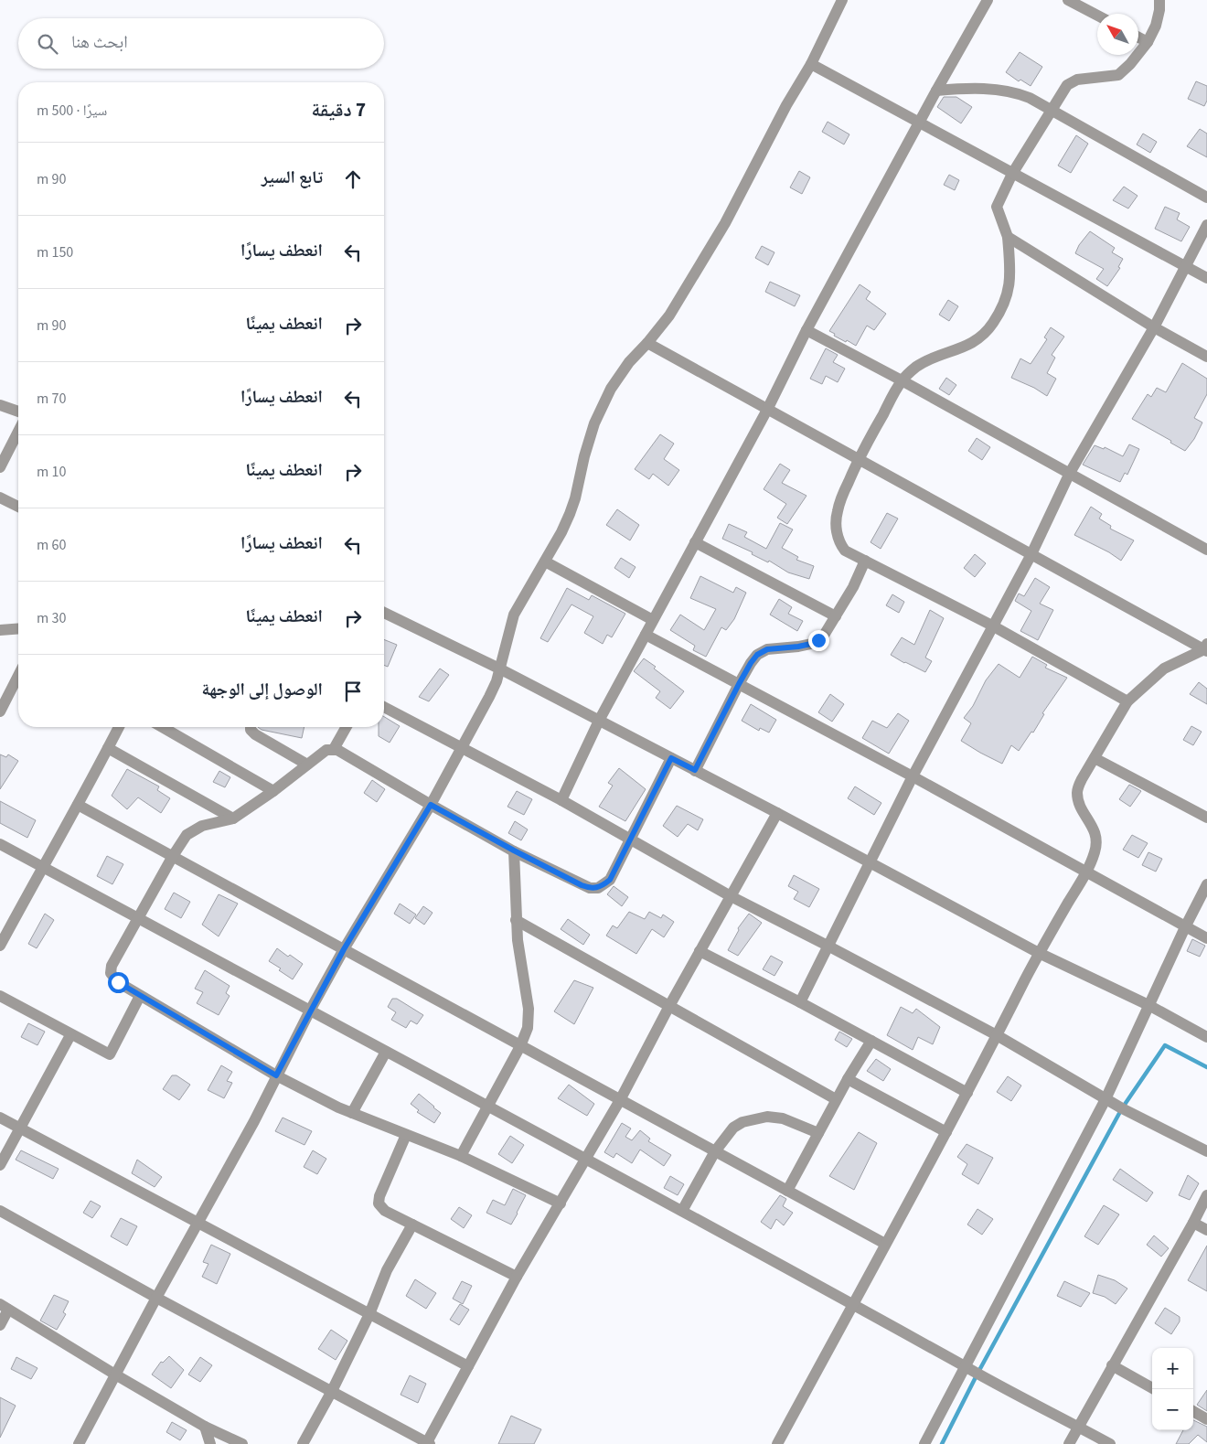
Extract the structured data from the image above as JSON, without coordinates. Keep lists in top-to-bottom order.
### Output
{
  "north": "top left",
  "page": {
    "search": "ابحث هنا",
    "heading": ["7 دقيقة", "سيرًا · 500 m"],
    "list": [
      ["تابع السير", "90 m"],
      ["انعطف يسارًا", "150 m"],
      ["انعطف يمينًا", "90 m"],
      ["انعطف يسارًا", "70 m"],
      ["انعطف يمينًا", "10 m"],
      ["انعطف يسارًا", "60 m"],
      ["انعطف يمينًا", "30 m"],
      "الوصول إلى الوجهة"
    ],
    "map_buttons": ["+", "−"]
  }
}
